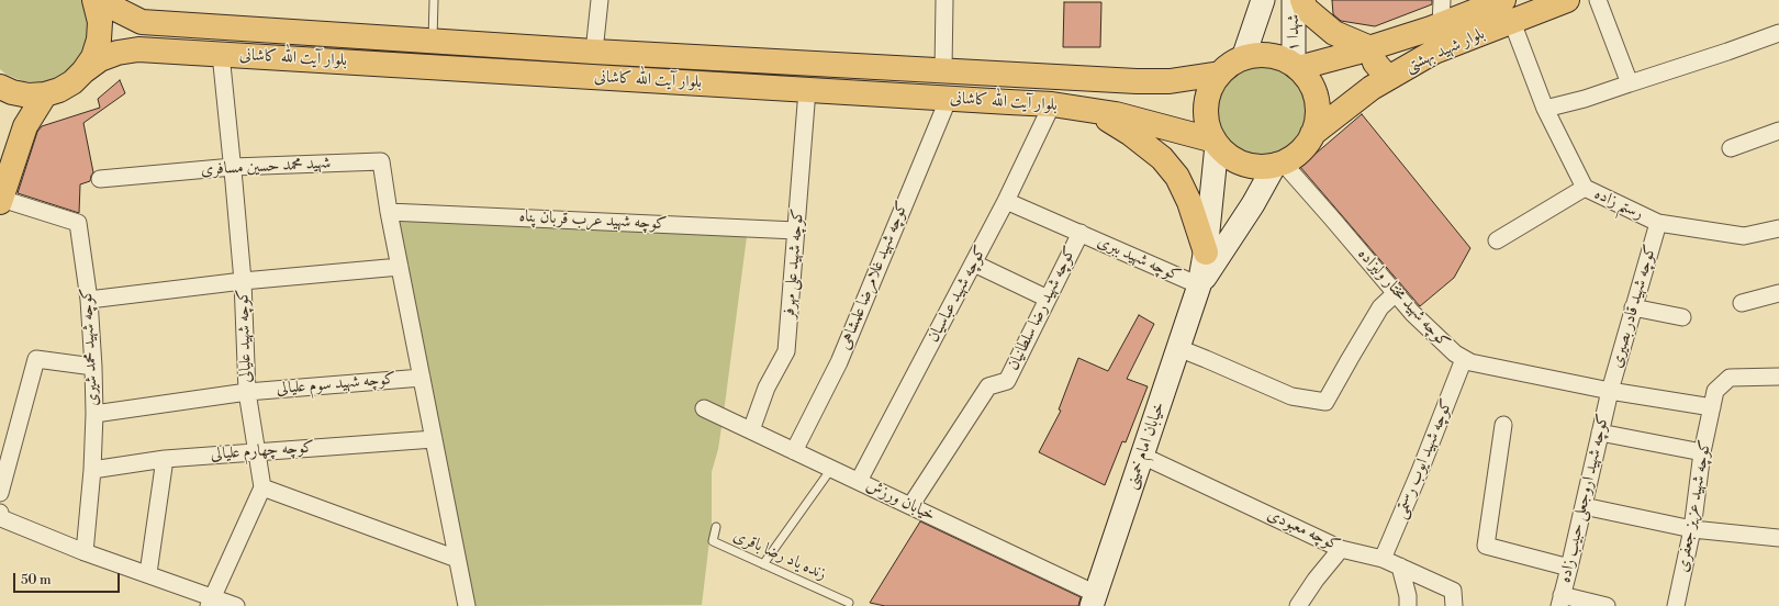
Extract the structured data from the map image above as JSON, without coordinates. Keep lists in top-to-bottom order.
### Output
{
  "streets": {
    "main road": [
      "شهدا ۱",
      "بلوار شهید بهشتی",
      "بلوار آیت الله کاشانی",
      "خیابان امام خمینی"
    ],
    "street": [
      "شهید محمد حسین مسافری",
      "رستم زاده",
      "کوچه شهید عرب قربان پناه",
      "کوچه شهید ببری",
      "کوچه شهید علی مهرفر",
      "کوچه شهید غلامرضا علمشاهی",
      "کوچه شهید عباسیان",
      "کوچه شهید مختار ولیزاده",
      "کوچه شهید قادر بصیری",
      "کوچه شهید رضا سلطانیان",
      "کوچه شهید علیالی",
      "کوچه شهید محمد شیری",
      "کوچه شهید سوم علیالی",
      "کوچه چهارم علیالی",
      "کوچه شهید ایوب رستمی",
      "کوچه شهید اروجعلی حبیب زاده",
      "خیابان ورزش",
      "کوچه شهید عزیز جعفری",
      "کوچه معبودی"
    ],
    "lane": ["زنده یاد رضا باقری"]
  },
  "crossings": [
    ["شهدا ۱", "بلوار شهید بهشتی"],
    ["شهدا ۱", "بلوار آیت الله کاشانی"],
    ["شهدا ۱", "کوچه شهید مختار ولیزاده"],
    ["بلوار شهید بهشتی", "بلوار آیت الله کاشانی"],
    ["بلوار شهید بهشتی", "رستم زاده"],
    ["بلوار شهید بهشتی", "کوچه شهید مختار ولیزاده"],
    ["بلوار آیت الله کاشانی", "کوچه شهید علی مهرفر"],
    ["بلوار آیت الله کاشانی", "کوچه شهید غلامرضا علمشاهی"],
    ["بلوار آیت الله کاشانی", "کوچه شهید عباسیان"],
    ["بلوار آیت الله کاشانی", "کوچه شهید مختار ولیزاده"],
    ["بلوار آیت الله کاشانی", "کوچه شهید علیالی"],
    ["شهید محمد حسین مسافری", "کوچه شهید عرب قربان پناه"],
    ["شهید محمد حسین مسافری", "کوچه شهید علیالی"],
    ["رستم زاده", "کوچه شهید قادر بصیری"],
    ["کوچه شهید عرب قربان پناه", "کوچه شهید علی مهرفر"],
    ["کوچه شهید ببری", "کوچه شهید عباسیان"],
    ["کوچه شهید ببری", "کوچه شهید رضا سلطانیان"],
    ["کوچه شهید ببری", "خیابان امام خمینی"],
    ["کوچه شهید علی مهرفر", "خیابان ورزش"],
    ["کوچه شهید غلامرضا علمشاهی", "خیابان ورزش"],
    ["کوچه شهید عباسیان", "خیابان ورزش"],
    ["کوچه شهید مختار ولیزاده", "کوچه شهید قادر بصیری"],
    ["کوچه شهید مختار ولیزاده", "کوچه شهید ایوب رستمی"],
    ["کوچه شهید مختار ولیزاده", "کوچه شهید اروجعلی حبیب زاده"],
    ["کوچه شهید مختار ولیزاده", "کوچه شهید عزیز جعفری"],
    ["کوچه شهید قادر بصیری", "کوچه شهید اروجعلی حبیب زاده"],
    ["کوچه شهید رضا سلطانیان", "خیابان ورزش"],
    ["کوچه شهید علیالی", "کوچه شهید سوم علیالی"],
    ["کوچه شهید علیالی", "کوچه چهارم علیالی"],
    ["کوچه شهید محمد شیری", "کوچه شهید سوم علیالی"],
    ["کوچه شهید محمد شیری", "کوچه چهارم علیالی"],
    ["خیابان امام خمینی", "خیابان ورزش"],
    ["خیابان امام خمینی", "کوچه معبودی"],
    ["کوچه شهید ایوب رستمی", "کوچه معبودی"]
  ],
  "scale_bar": "50 m"
}
